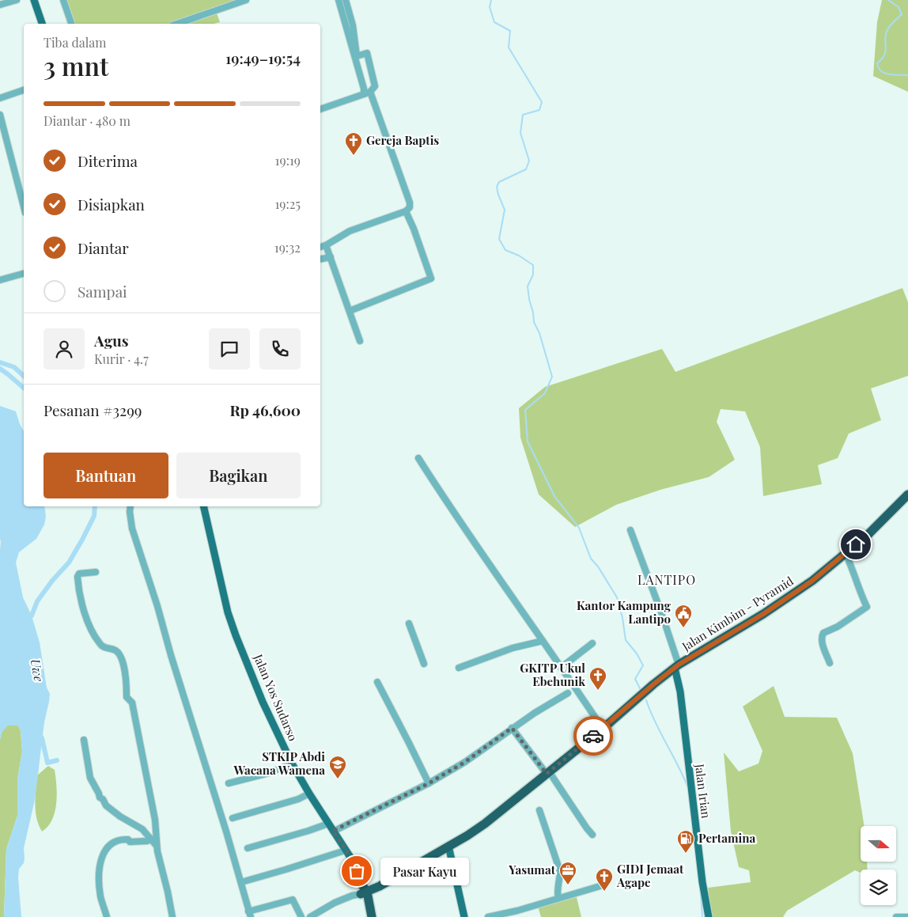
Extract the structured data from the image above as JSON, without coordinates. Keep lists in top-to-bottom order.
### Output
{
  "streets": {
    "highway": ["Jalan Kimbim - Pyramid", "Jalan Yos Sudarso"],
    "main road": ["Jalan Irian"]
  },
  "crossings": [
    ["Jalan Kimbim - Pyramid", "Jalan Yos Sudarso"],
    ["Jalan Kimbim - Pyramid", "Jalan Irian"]
  ],
  "districts": ["LANTIPO"],
  "water": ["Uwe"],
  "places": {
    "church": ["Gereja Baptis", "GKITP Ukul Ebehunik", "GIDI Jemaat Agape"],
    "public building": ["Kantor Kampung Lantipo"],
    "school or university": ["STKIP Abdi Wacana Wamena"],
    "fuel station": ["Pertamina"],
    "other": ["Pasar Kayu"],
    "office": ["Yasumat"]
  },
  "north": "right",
  "page": {
    "heading": ["3 mnt", "Tiba dalam", "19:49–19:54"],
    "panel": [
      "Agus",
      "Kurir · 4.7",
      "Pesanan #3299",
      "Rp 46,600"
    ],
    "bar": "Diantar · 480 m",
    "list": [
      ["Diterima", "19:19"],
      ["Disiapkan", "19:25"],
      ["Diantar", "19:32"],
      "Sampai"
    ],
    "buttons": ["Bantuan", "Bagikan"],
    "bubble": "Pasar Kayu"
  }
}
